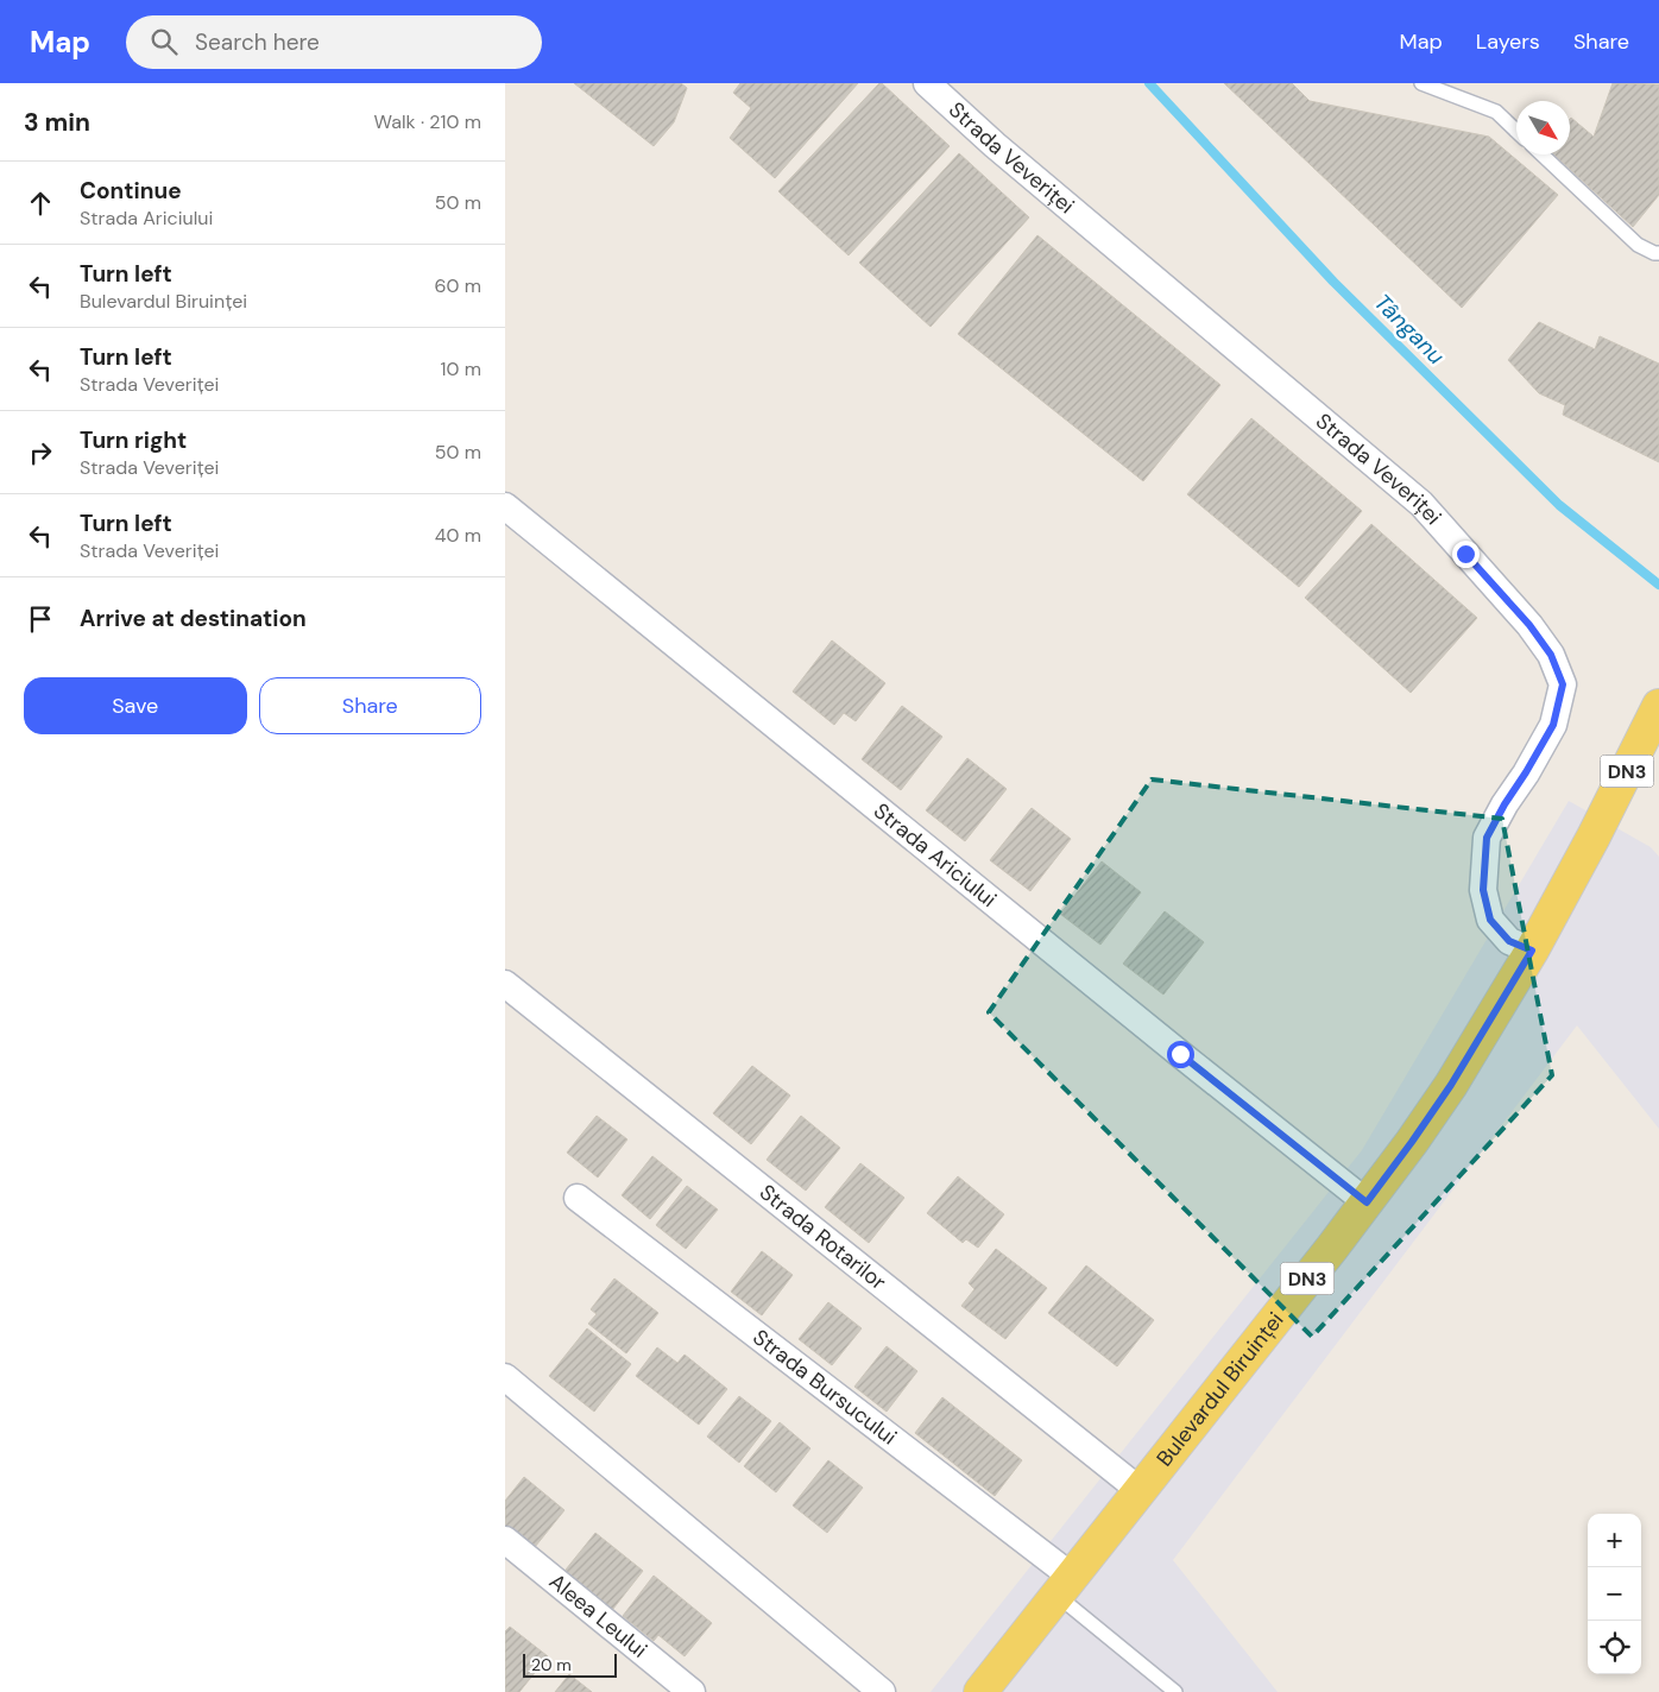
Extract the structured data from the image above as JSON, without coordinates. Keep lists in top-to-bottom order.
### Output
{
  "streets": {
    "main road": ["DN3", "Bulevardul Biruinței"],
    "street": [
      "Strada Veveriței",
      "Strada Ariciului",
      "Strada Rotarilor",
      "Strada Bursucului",
      "Aleea Leului"
    ]
  },
  "crossings": [
    ["Strada Veveriței", "Bulevardul Biruinței"],
    ["Strada Ariciului", "Bulevardul Biruinței"],
    ["Strada Rotarilor", "Bulevardul Biruinței"],
    ["Strada Bursucului", "Bulevardul Biruinței"]
  ],
  "water": ["Tânganu"],
  "scale_bar": "20 m",
  "north": "bottom right",
  "page": {
    "header": "Map",
    "search": "Search here",
    "nav": ["Map", "Layers", "Share"],
    "heading": ["3 min", "Walk · 210 m"],
    "list": [
      ["Continue", "Strada Ariciului", "50 m"],
      ["Turn left", "Bulevardul Biruinței", "60 m"],
      ["Turn left", "Strada Veveriței", "10 m"],
      ["Turn right", "Strada Veveriței", "50 m"],
      ["Turn left", "Strada Veveriței", "40 m"],
      "Arrive at destination"
    ],
    "buttons": ["Save", "Share"],
    "map_buttons": ["+", "−"],
    "scale": "20 m"
  }
}
